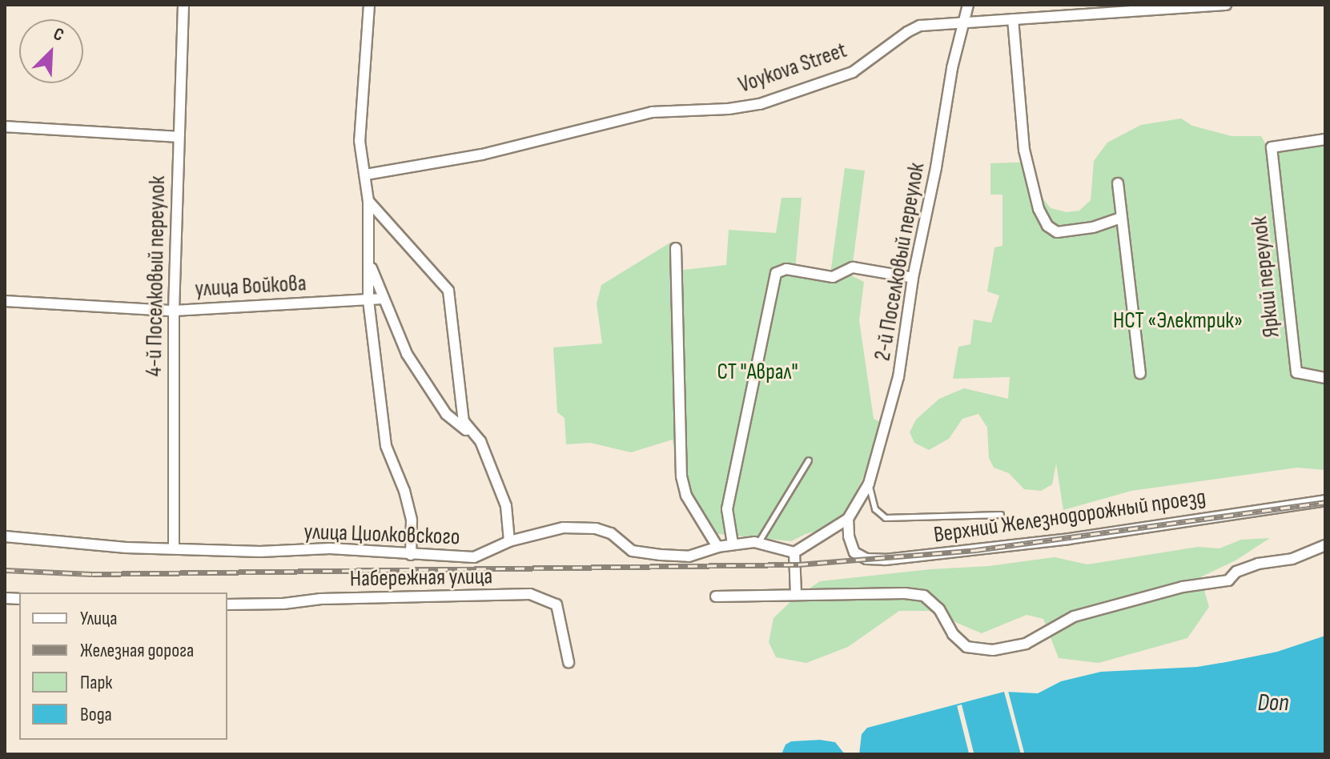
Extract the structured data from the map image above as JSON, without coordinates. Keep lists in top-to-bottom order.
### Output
{
  "streets": {
    "street": [
      "Voykova Street",
      "2-й Поселковый переулок",
      "4-й Поселковый переулок",
      "Яркий переулок",
      "улица Войкова",
      "Верхний Железнодорожный проезд",
      "улица Циолковского",
      "Набережная улица"
    ]
  },
  "crossings": [
    ["Voykova Street", "2-й Поселковый переулок"],
    ["2-й Поселковый переулок", "Верхний Железнодорожный проезд"],
    ["4-й Поселковый переулок", "улица Войкова"],
    ["4-й Поселковый переулок", "улица Циолковского"]
  ],
  "water": ["Don"],
  "parks": ["НСТ «Электрик»", "СТ \"Аврал\""],
  "legend": [
    "Улица",
    "Железная дорога",
    "Парк",
    "Вода"
  ],
  "north": "top right"
}
